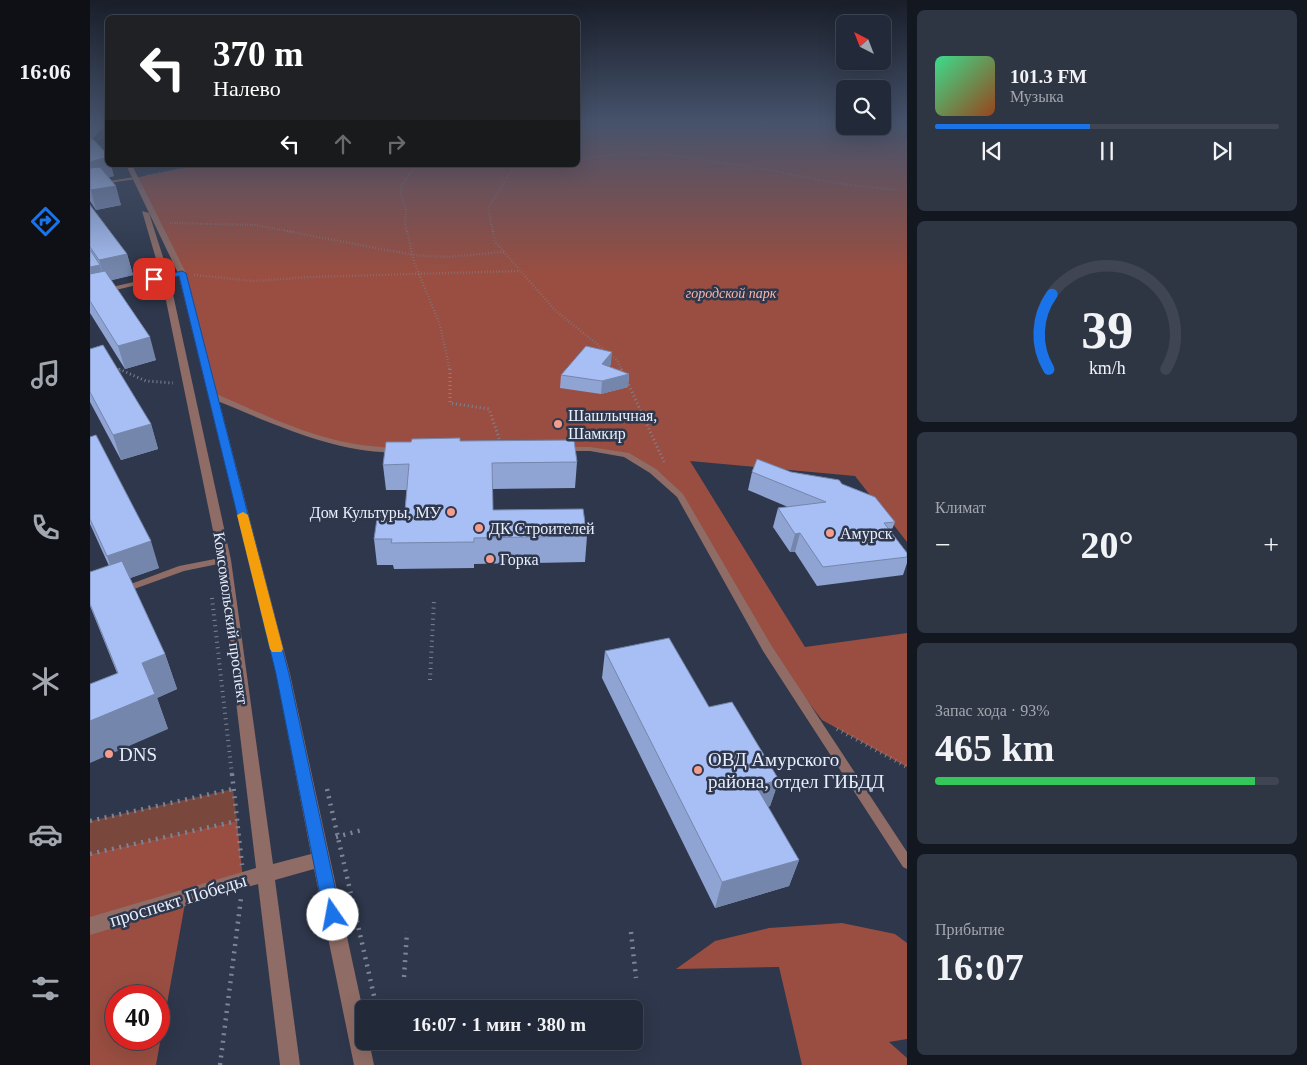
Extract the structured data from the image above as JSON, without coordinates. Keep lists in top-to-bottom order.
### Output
{
  "streets": {
    "street": ["Комсомольский проспект", "проспект Победы"]
  },
  "crossings": [
    ["Комсомольский проспект", "проспект Победы"]
  ],
  "parks": ["городской парк"],
  "places": [
    "Шашлычная, Шамкир",
    "Дом Культуры, МУ",
    "ДК Строителей",
    "Амурск",
    "Горка",
    "DNS",
    "ОВД Амурского района, отдел ГИБДД"
  ],
  "north": "top left",
  "page": {
    "tabs": "16:06",
    "turn": ["370 m", "Налево"],
    "song": ["101.3 FM", "Музыка"],
    "tile": [
      "Климат",
      ["Запас хода · 93%", "465 km"],
      ["Прибытие", "16:07"]
    ],
    "heat": ["−", "20°", "+"],
    "limit": "40",
    "trip": "16:07 · 1 мин · 380 m",
    "gauge": ["39", "km/h"]
  }
}
